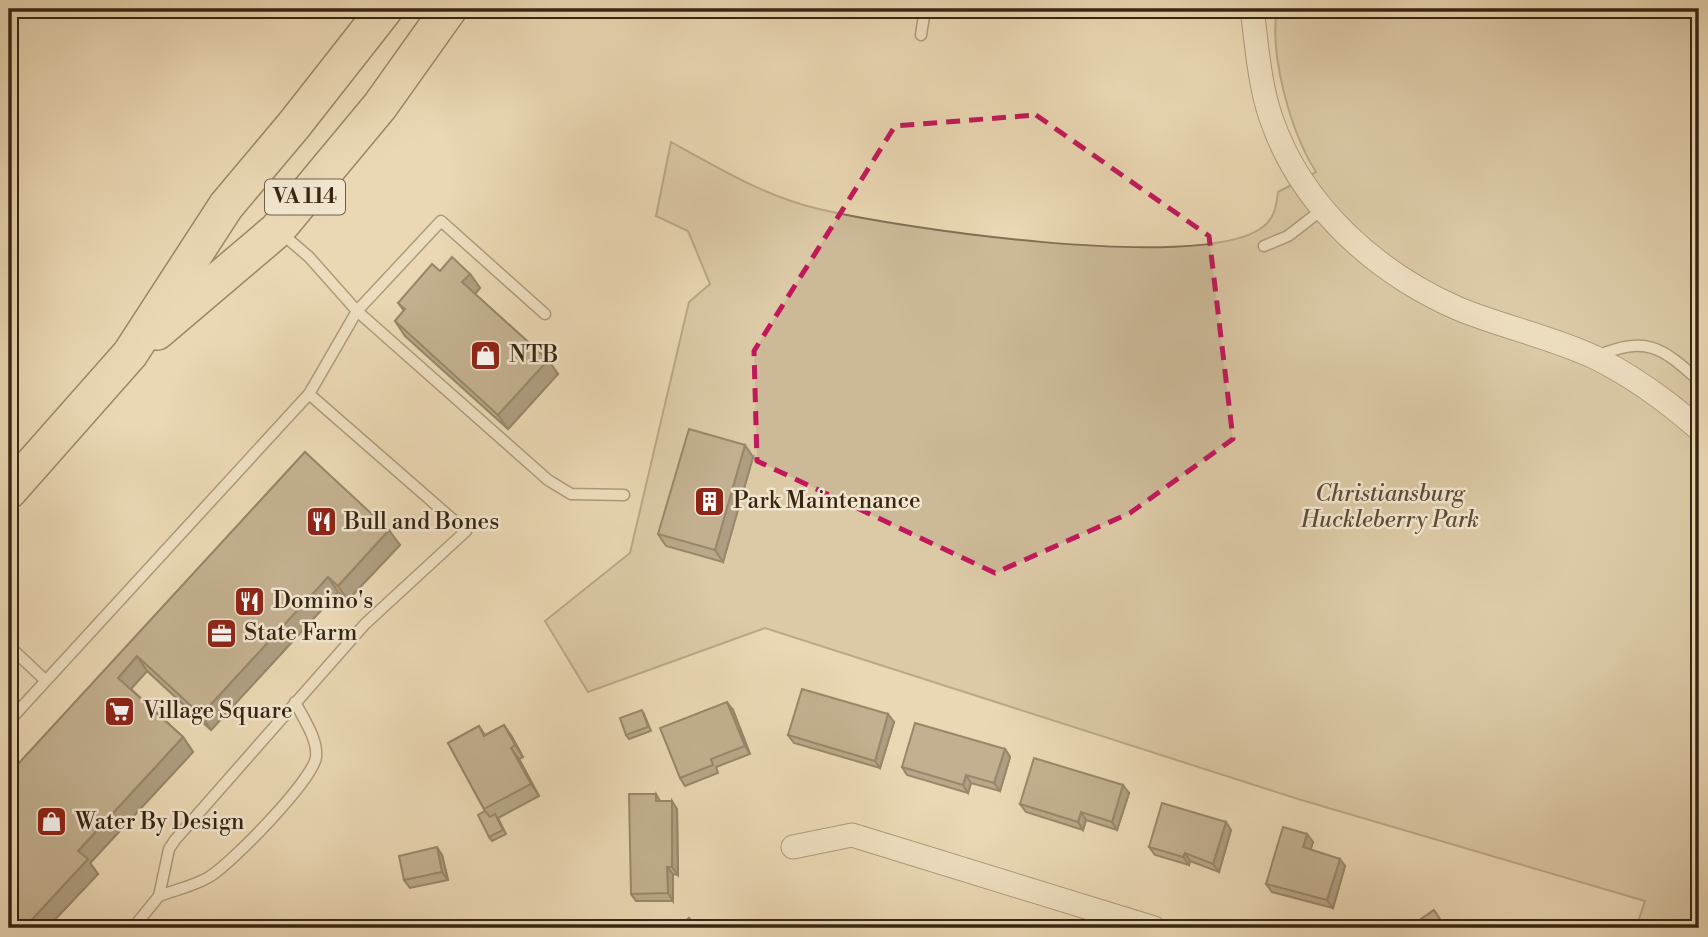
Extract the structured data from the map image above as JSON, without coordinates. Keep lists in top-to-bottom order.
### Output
{
  "streets": {
    "main road": ["VA 114"]
  },
  "parks": ["Christiansburg Huckleberry Park"],
  "places": {
    "shop": ["NTB", "Water By Design"],
    "building": ["Park Maintenance"],
    "restaurant": ["Bull and Bones", "Domino's"],
    "office": ["State Farm"],
    "supermarket": ["Village Square"]
  }
}
